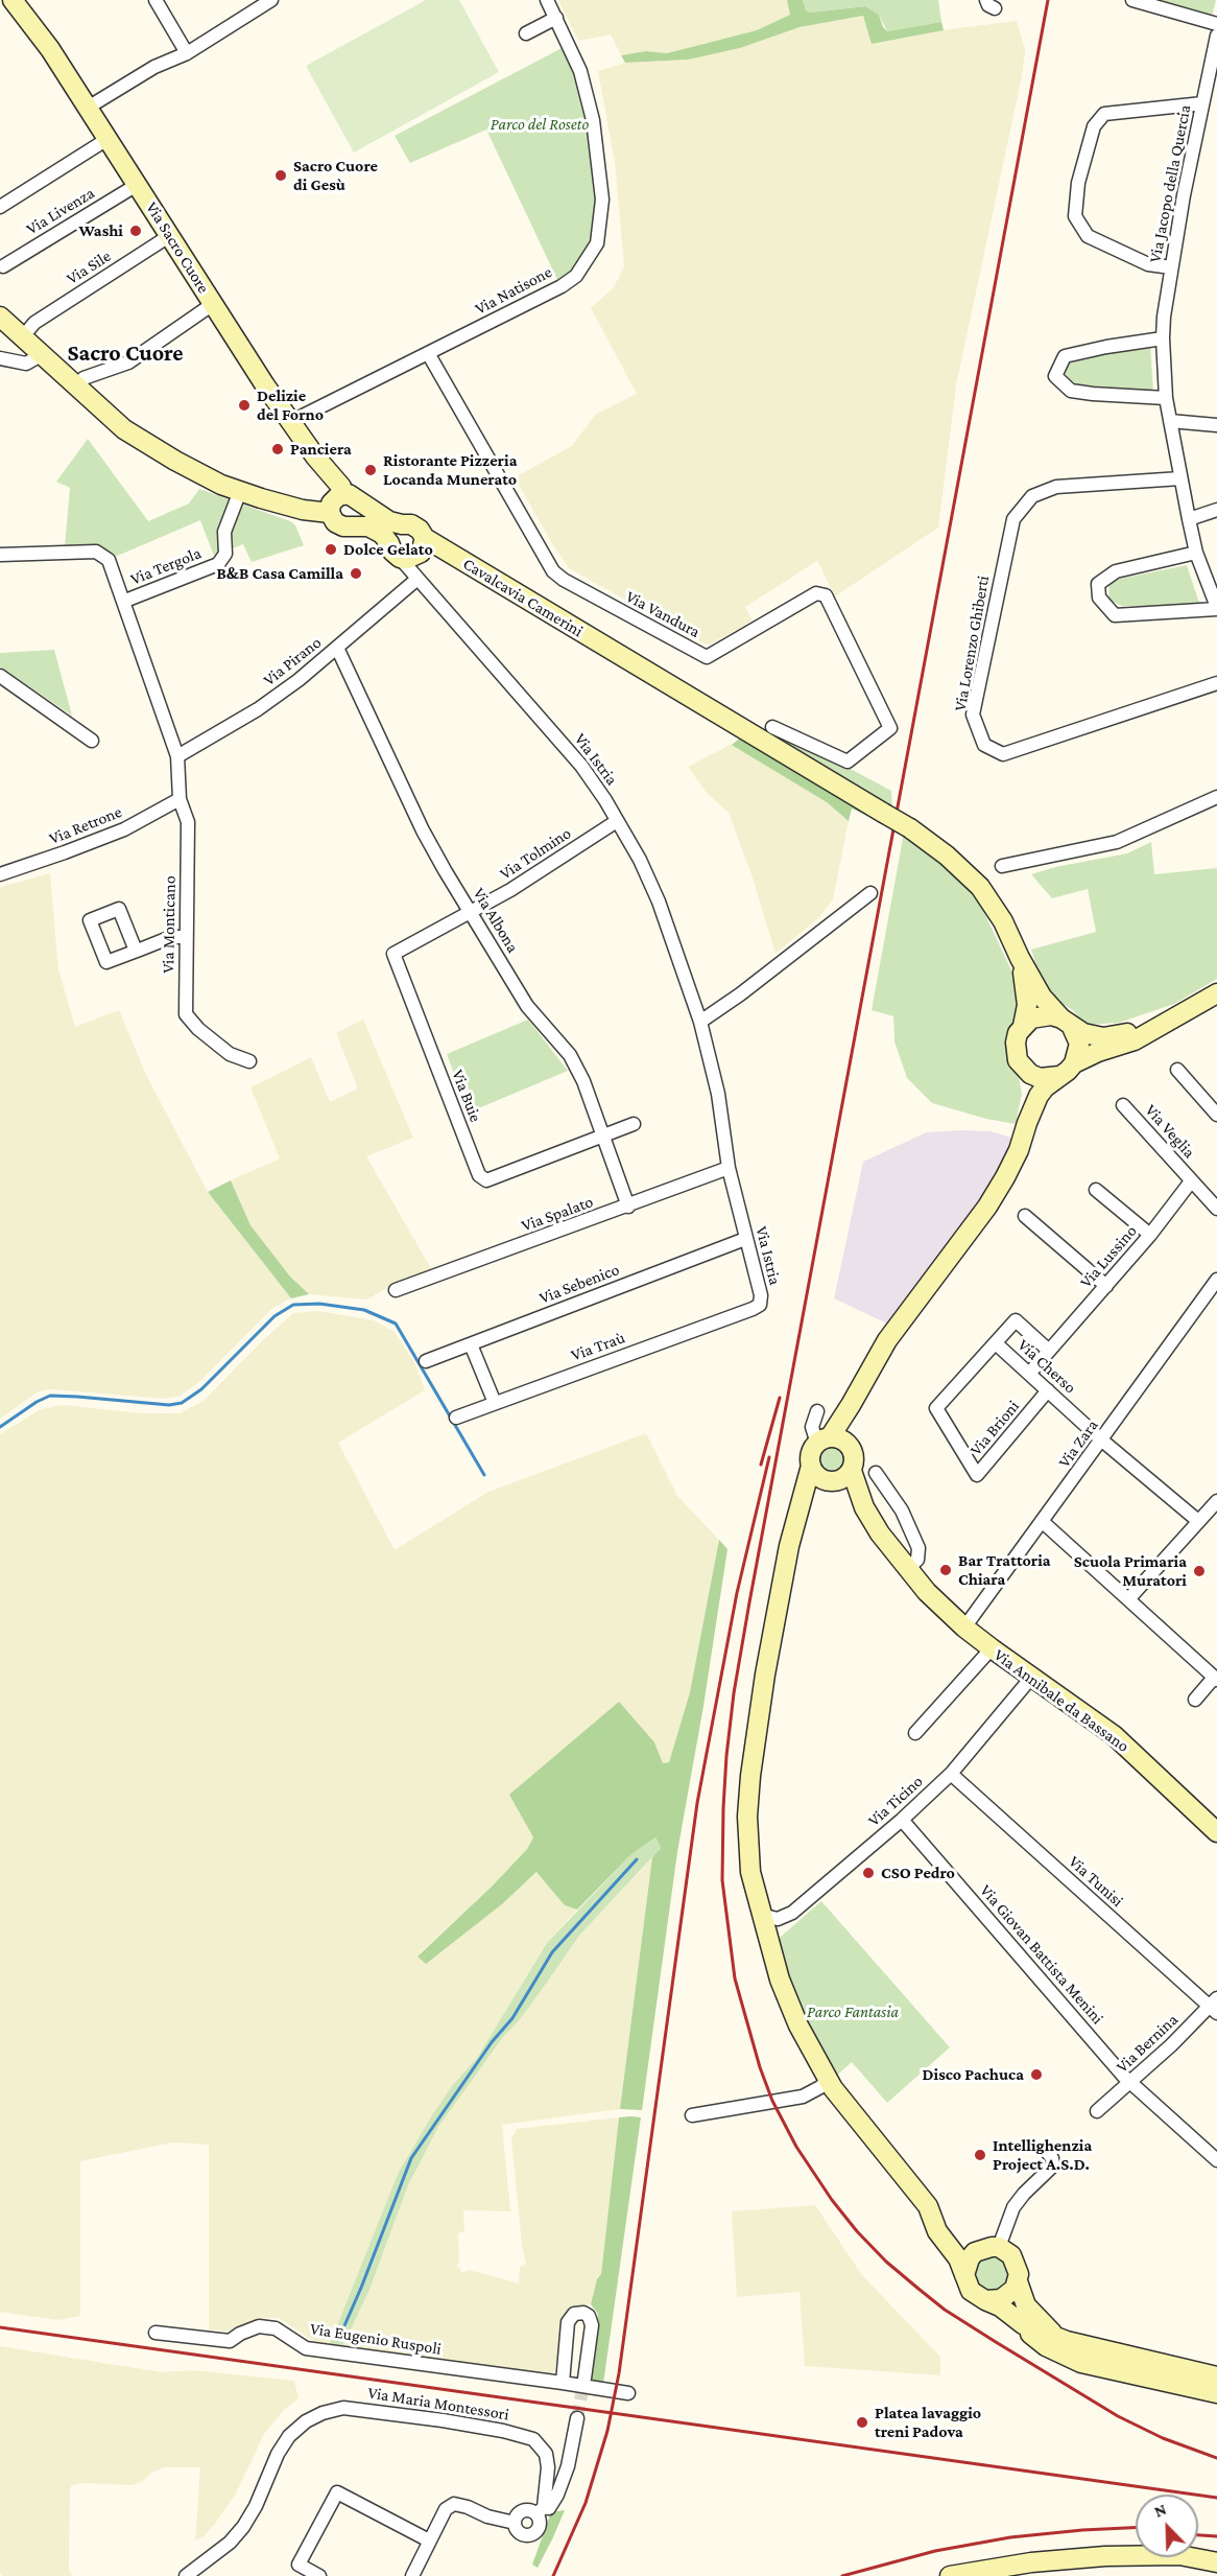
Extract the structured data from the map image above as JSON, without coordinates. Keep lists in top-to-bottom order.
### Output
{
  "streets": {
    "main road": ["Via Sacro Cuore", "Cavalcavia Camerini", "Via Annibale da Bassano"],
    "street": [
      "Via Jacopo della Quercia",
      "Via Livenza",
      "Via Sile",
      "Via Natisone",
      "Via Tergola",
      "Via Vandura",
      "Via Lorenzo Ghiberti",
      "Via Pirano",
      "Via Istria",
      "Via Retrone",
      "Via Tolmino",
      "Via Albona",
      "Via Monticano",
      "Via Buie",
      "Via Veglia",
      "Via Spalato",
      "Via Lussino",
      "Via Sebenico",
      "Via Traù",
      "Via Cherso",
      "Via Brioni",
      "Via Zara",
      "Via Ticino",
      "Via Tunisi",
      "Via Giovan Battista Menini",
      "Via Bernina",
      "Via Eugenio Ruspoli",
      "Via Maria Montessori"
    ]
  },
  "crossings": [
    ["Via Jacopo della Quercia", "Via Lorenzo Ghiberti"],
    ["Via Livenza", "Via Sacro Cuore"],
    ["Via Sacro Cuore", "Via Sile"],
    ["Via Sacro Cuore", "Via Natisone"],
    ["Via Natisone", "Via Vandura"],
    ["Via Tergola", "Via Pirano"],
    ["Via Tergola", "Via Monticano"],
    ["Cavalcavia Camerini", "Via Istria"],
    ["Via Pirano", "Via Istria"],
    ["Via Pirano", "Via Albona"],
    ["Via Pirano", "Via Monticano"],
    ["Via Istria", "Via Tolmino"],
    ["Via Istria", "Via Spalato"],
    ["Via Istria", "Via Sebenico"],
    ["Via Istria", "Via Traù"],
    ["Via Retrone", "Via Monticano"],
    ["Via Tolmino", "Via Albona"],
    ["Via Tolmino", "Via Buie"],
    ["Via Albona", "Via Buie"],
    ["Via Albona", "Via Spalato"],
    ["Via Veglia", "Via Lussino"],
    ["Via Lussino", "Via Cherso"],
    ["Via Cherso", "Via Brioni"],
    ["Via Cherso", "Via Zara"],
    ["Via Zara", "Via Annibale da Bassano"],
    ["Via Annibale da Bassano", "Via Ticino"],
    ["Via Ticino", "Via Tunisi"],
    ["Via Ticino", "Via Giovan Battista Menini"],
    ["Via Tunisi", "Via Bernina"],
    ["Via Giovan Battista Menini", "Via Bernina"]
  ],
  "districts": ["Sacro Cuore"],
  "parks": ["Parco del Roseto", "Parco Fantasia"],
  "places": [
    "Sacro Cuore di Gesù",
    "Washi",
    "Delizie del Forno",
    "Panciera",
    "Ristorante Pizzeria Locanda Munerato",
    "Dolce Gelato",
    "B&B Casa Camilla",
    "Bar Trattoria Chiara",
    "Scuola Primaria Muratori",
    "CSO Pedro",
    "Disco Pachuca",
    "Intellighenzia Project A.S.D.",
    "Platea lavaggio treni Padova"
  ],
  "north": "top left"
}
